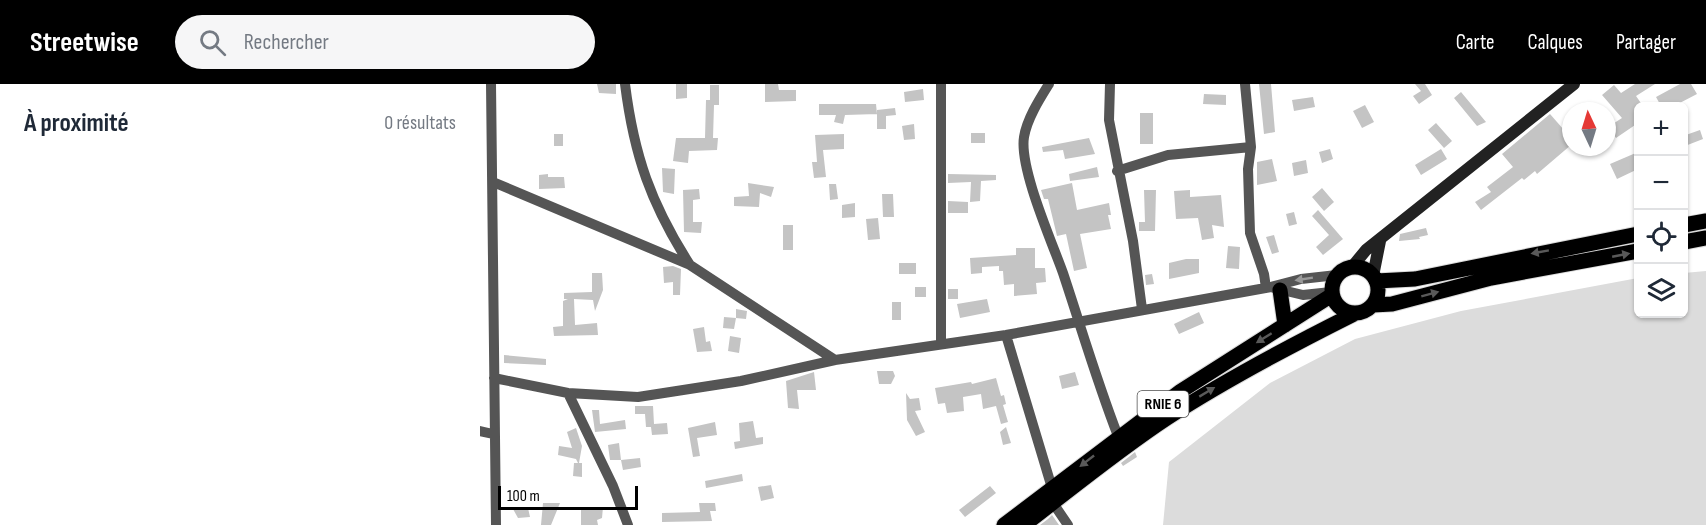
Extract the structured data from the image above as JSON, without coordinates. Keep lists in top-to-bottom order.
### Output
{
  "streets": {
    "main road": ["RNIE 6"]
  },
  "scale_bar": "100 m",
  "north": "top",
  "page": {
    "header": "Streetwise",
    "search": "Rechercher",
    "nav": ["Carte", "Calques", "Partager"],
    "heading": ["À proximité", "0 résultats"],
    "map_buttons": ["+", "−"],
    "scale": "100 m"
  }
}
